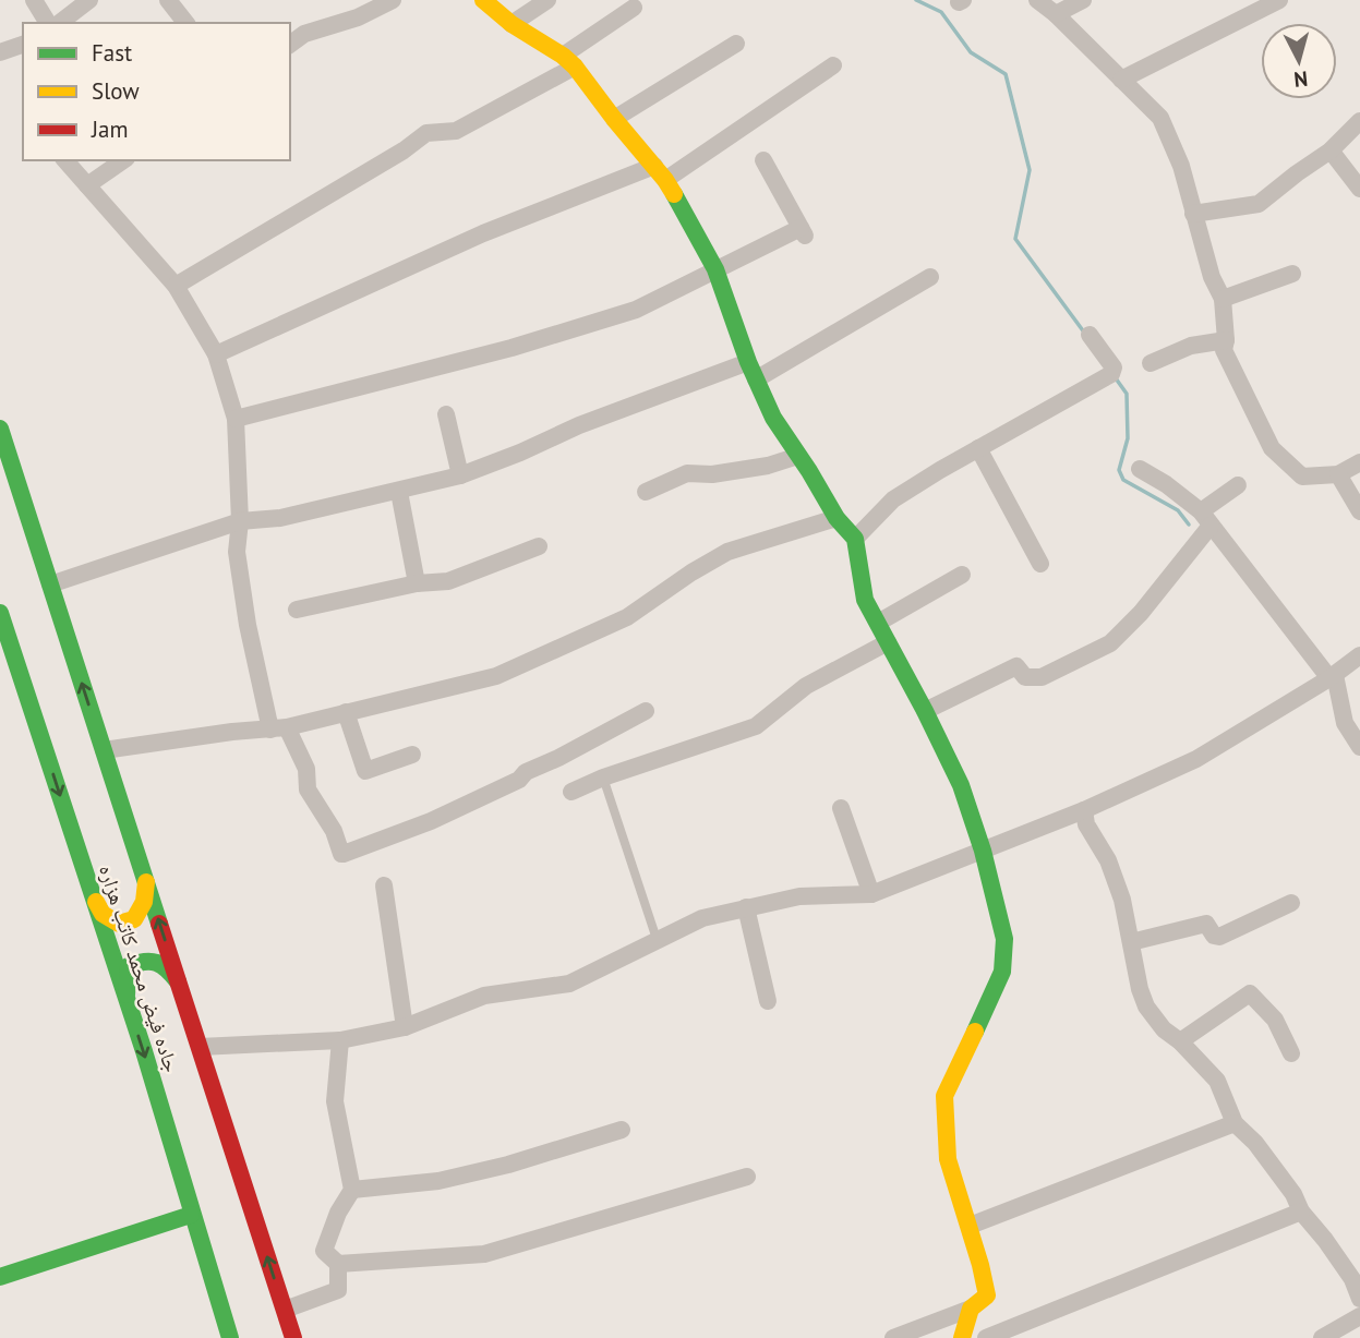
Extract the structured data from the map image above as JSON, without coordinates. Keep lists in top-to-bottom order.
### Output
{
  "streets": {
    "main road": ["جاده فیض محمد کاتب هزاره"]
  },
  "legend": ["Fast", "Slow", "Jam"],
  "north": "bottom"
}
